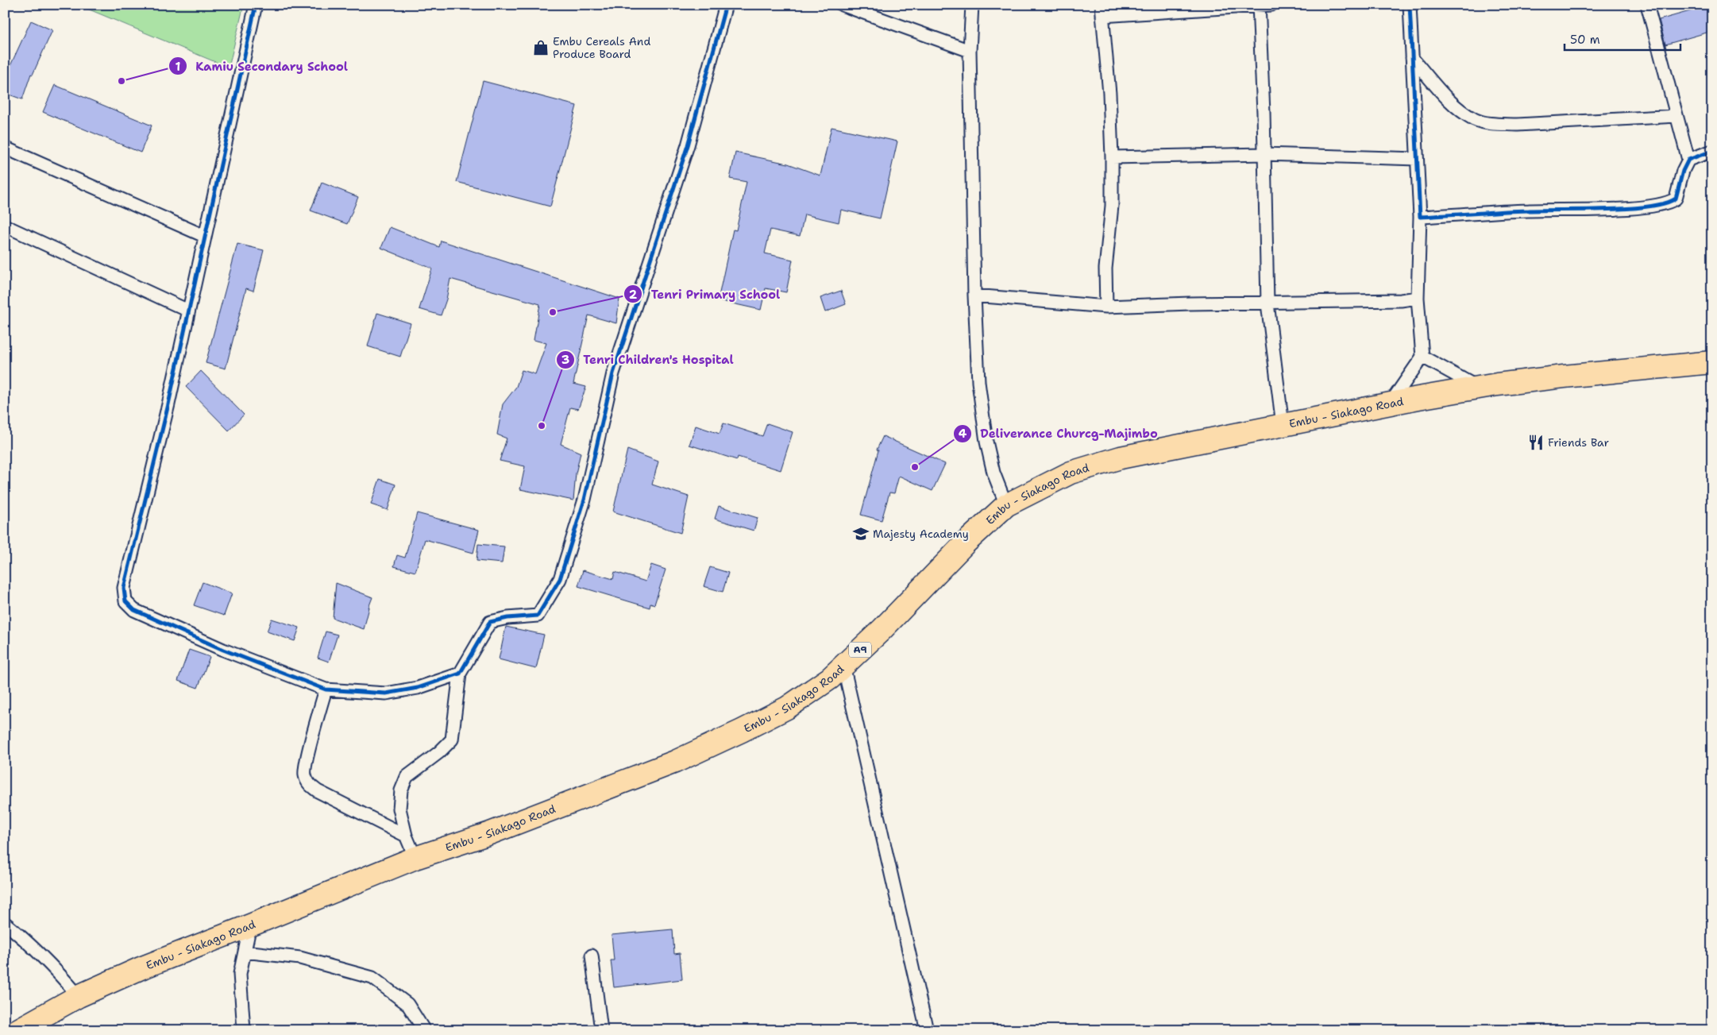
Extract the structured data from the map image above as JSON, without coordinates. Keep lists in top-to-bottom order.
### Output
{
  "streets": {
    "highway": ["Embu - Siakago Road", "A9"]
  },
  "places": {
    "shop": ["Embu Cereals And Produce Board"],
    "other": [
      "Kamiu Secondary School",
      "Tenri Primary School",
      "Tenri Children's Hospital",
      "Deliverance Churcg-Majimbo"
    ],
    "restaurant": ["Friends Bar"],
    "school or university": ["Majesty Academy"]
  },
  "scale_bar": "50 m"
}
